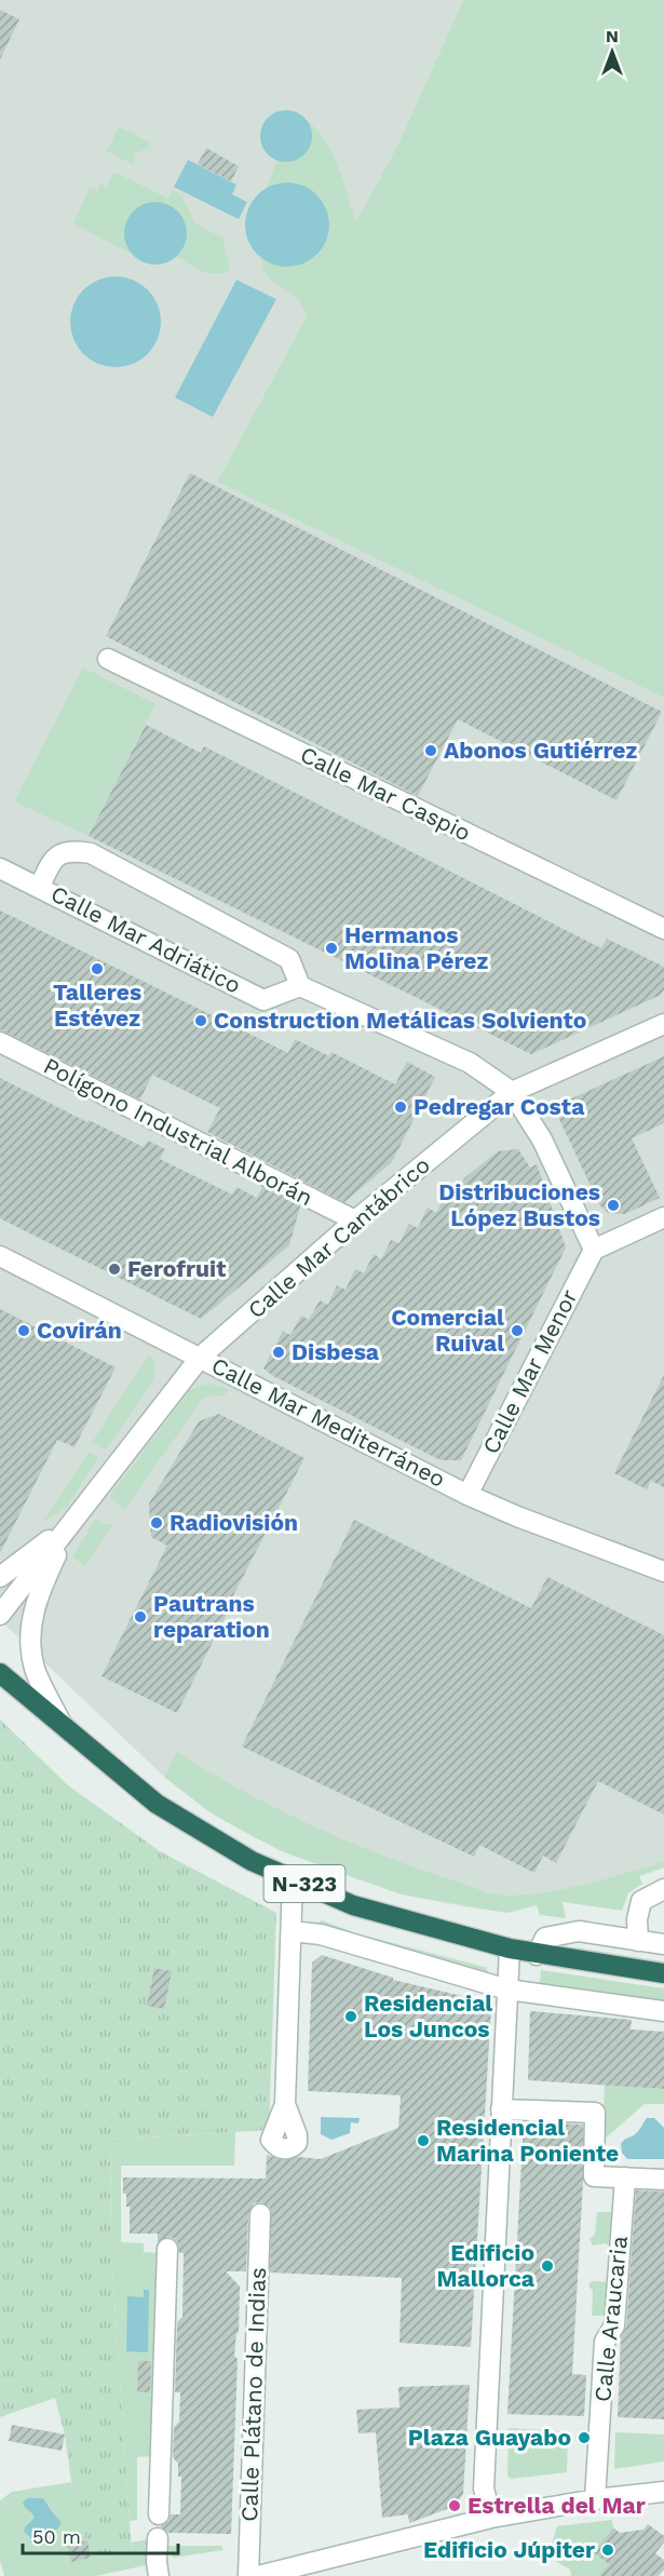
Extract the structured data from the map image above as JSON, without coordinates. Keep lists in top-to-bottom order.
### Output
{
  "streets": {
    "highway": ["N-323"],
    "street": [
      "Calle Mar Caspio",
      "Calle Mar Adriático",
      "Polígono Industrial Alborán",
      "Calle Mar Cantábrico",
      "Calle Mar Menor",
      "Calle Mar Mediterráneo",
      "Calle Araucaria",
      "Calle Plátano de Indias"
    ]
  },
  "crossings": [
    ["Polígono Industrial Alborán", "Calle Mar Cantábrico"],
    ["Calle Mar Cantábrico", "Calle Mar Mediterráneo"],
    ["Calle Mar Cantábrico", "N-323"],
    ["Calle Mar Menor", "Calle Mar Mediterráneo"]
  ],
  "places": [
    "Abonos Gutiérrez",
    "Hermanos Molina Pérez",
    "Talleres Estévez",
    "Construction Metálicas Solviento",
    "Pedregar Costa",
    "Distribuciones López Bustos",
    "Ferofruit",
    "Covirán",
    "Comercial Ruival",
    "Disbesa",
    "Radiovisión",
    "Pautrans reparation",
    "Residencial Los Juncos",
    "Residencial Marina Poniente",
    "Edificio Mallorca",
    "Plaza Guayabo",
    "Estrella del Mar",
    "Edificio Júpiter"
  ],
  "scale_bar": "50 m",
  "north": "top"
}
